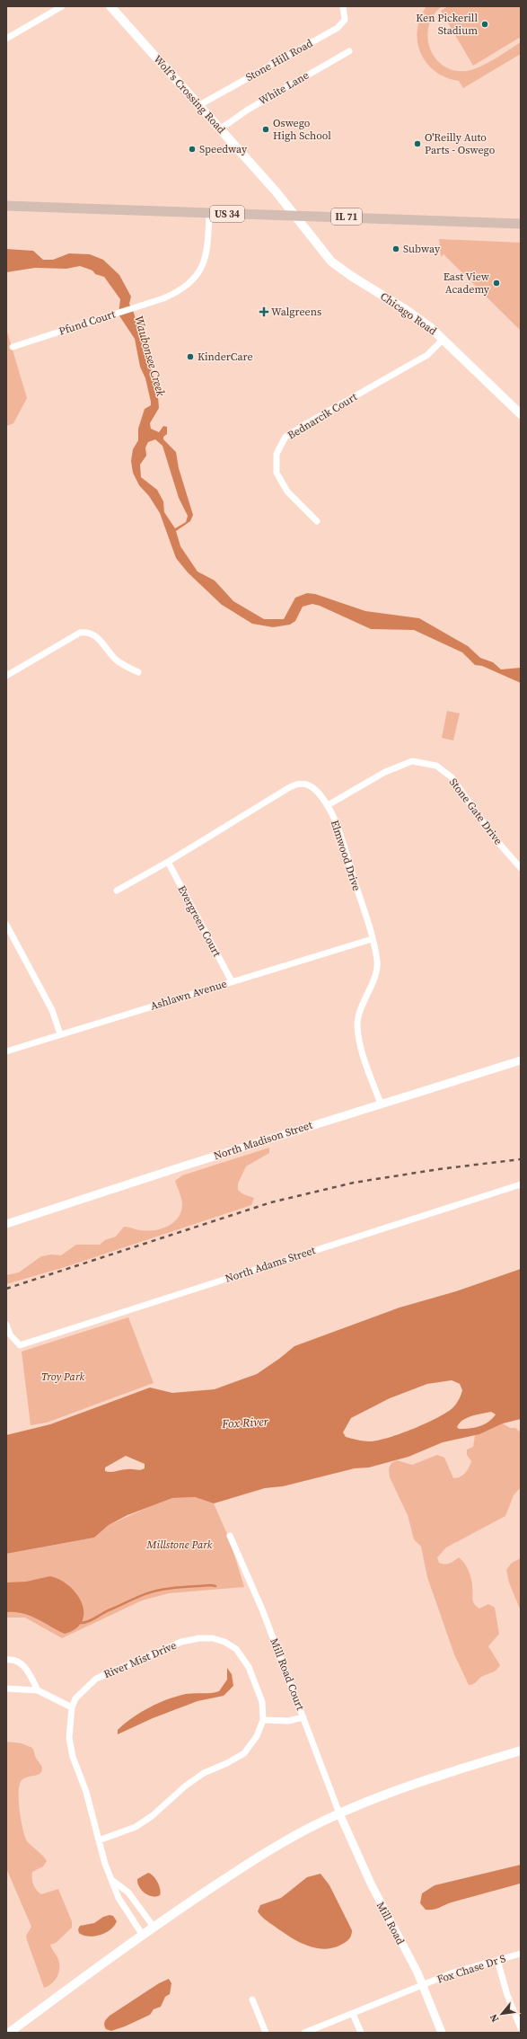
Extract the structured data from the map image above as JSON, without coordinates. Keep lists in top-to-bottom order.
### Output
{
  "streets": {
    "main road": [
      "Wolf's Crossing Road",
      "US 34",
      "IL 71",
      "Chicago Road"
    ],
    "street": [
      "Stone Hill Road",
      "White Lane",
      "Pfund Court",
      "Bednarcik Court",
      "Stone Gate Drive",
      "Elmwood Drive",
      "Evergreen Court",
      "Ashlawn Avenue",
      "North Madison Street",
      "North Adams Street",
      "River Mist Drive",
      "Mill Road Court",
      "Mill Road",
      "Fox Chase Dr S"
    ]
  },
  "crossings": [
    ["Stone Hill Road", "Wolf's Crossing Road"],
    ["White Lane", "Wolf's Crossing Road"],
    ["Wolf's Crossing Road", "US 34"],
    ["Wolf's Crossing Road", "IL 71"],
    ["Wolf's Crossing Road", "Chicago Road"],
    ["US 34", "IL 71"],
    ["US 34", "Chicago Road"],
    ["US 34", "Pfund Court"],
    ["IL 71", "Chicago Road"],
    ["Chicago Road", "Bednarcik Court"],
    ["Stone Gate Drive", "Elmwood Drive"],
    ["Elmwood Drive", "Evergreen Court"],
    ["Elmwood Drive", "Ashlawn Avenue"],
    ["Elmwood Drive", "North Madison Street"],
    ["Evergreen Court", "Ashlawn Avenue"],
    ["Mill Road Court", "Mill Road"],
    ["Mill Road", "Fox Chase Dr S"]
  ],
  "water": ["Waubonsee Creek", "Fox River"],
  "parks": ["Troy Park", "Millstone Park"],
  "places": {
    "other": [
      "Ken Pickerill Stadium",
      "Oswego High School",
      "O'Reilly Auto Parts - Oswego",
      "Speedway",
      "Subway",
      "East View Academy",
      "KinderCare"
    ],
    "health": ["Walgreens"]
  },
  "north": "bottom left"
}
